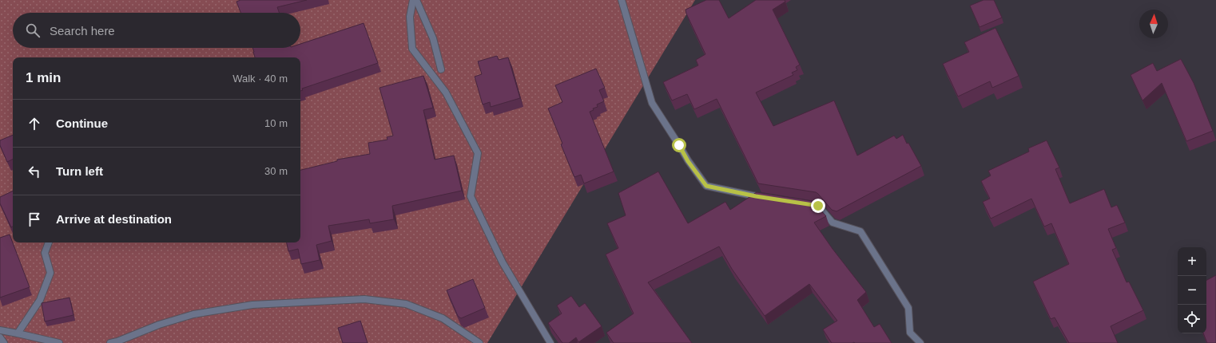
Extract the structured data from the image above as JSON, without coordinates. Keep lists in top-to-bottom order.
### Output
{
  "north": "top",
  "page": {
    "search": "Search here",
    "heading": ["1 min", "Walk · 40 m"],
    "list": [
      ["Continue", "10 m"],
      ["Turn left", "30 m"],
      "Arrive at destination"
    ],
    "map_buttons": ["+", "−"]
  }
}
